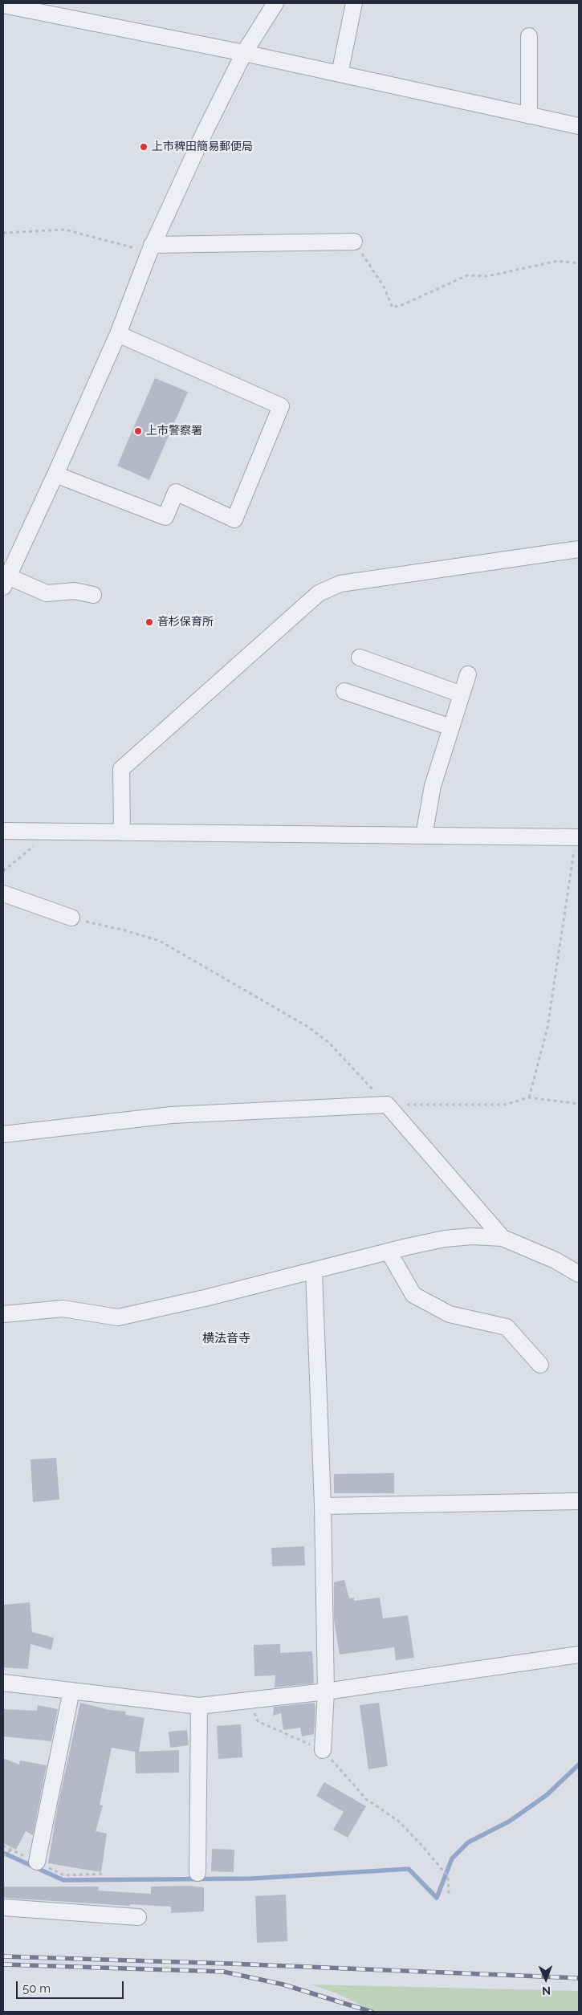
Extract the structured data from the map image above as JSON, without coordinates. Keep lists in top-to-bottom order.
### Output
{
  "districts": ["横法音寺"],
  "places": ["上市稗田簡易郵便局", "上市警察署", "音杉保育所"],
  "scale_bar": "50 m",
  "north": "bottom"
}
